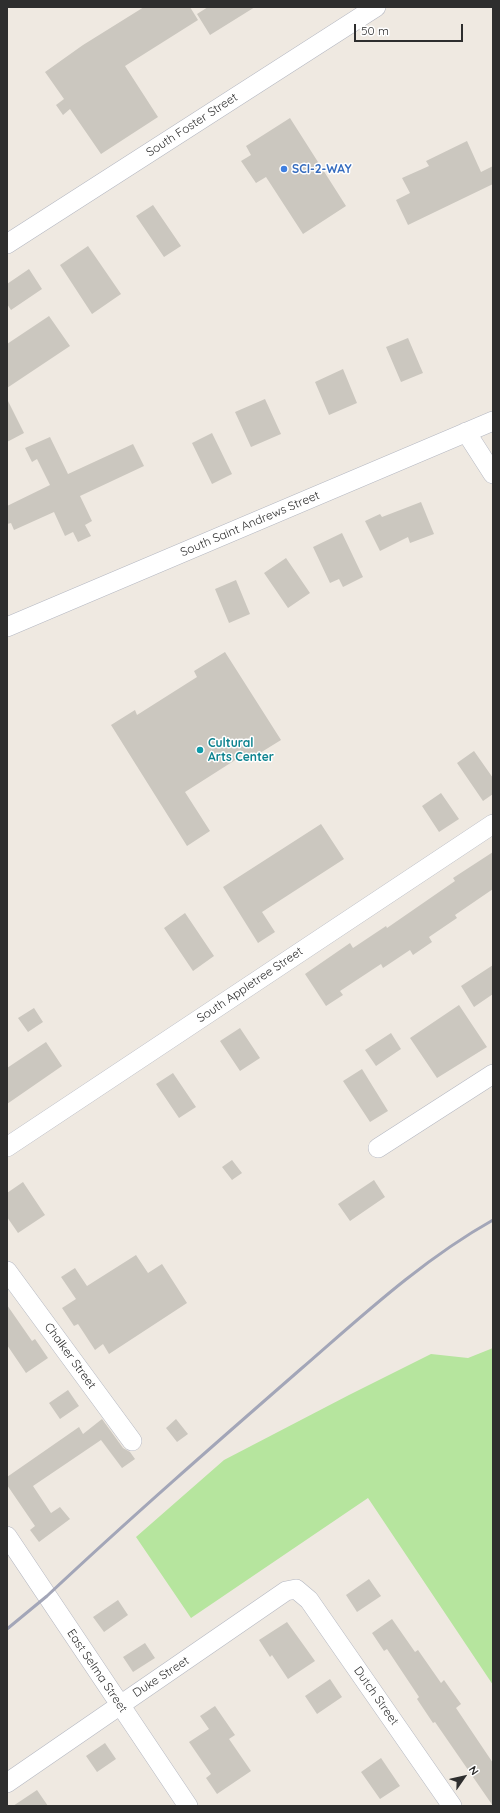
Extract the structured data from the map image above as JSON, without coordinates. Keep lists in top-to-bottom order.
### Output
{
  "streets": {
    "street": [
      "South Foster Street",
      "South Saint Andrews Street",
      "South Appletree Street",
      "Chalker Street",
      "East Selma Street",
      "Duke Street",
      "Dutch Street"
    ]
  },
  "crossings": [
    ["East Selma Street", "Duke Street"],
    ["Duke Street", "Dutch Street"]
  ],
  "places": ["SCI-2-WAY", "Cultural Arts Center"],
  "scale_bar": "50 m",
  "north": "top right"
}
